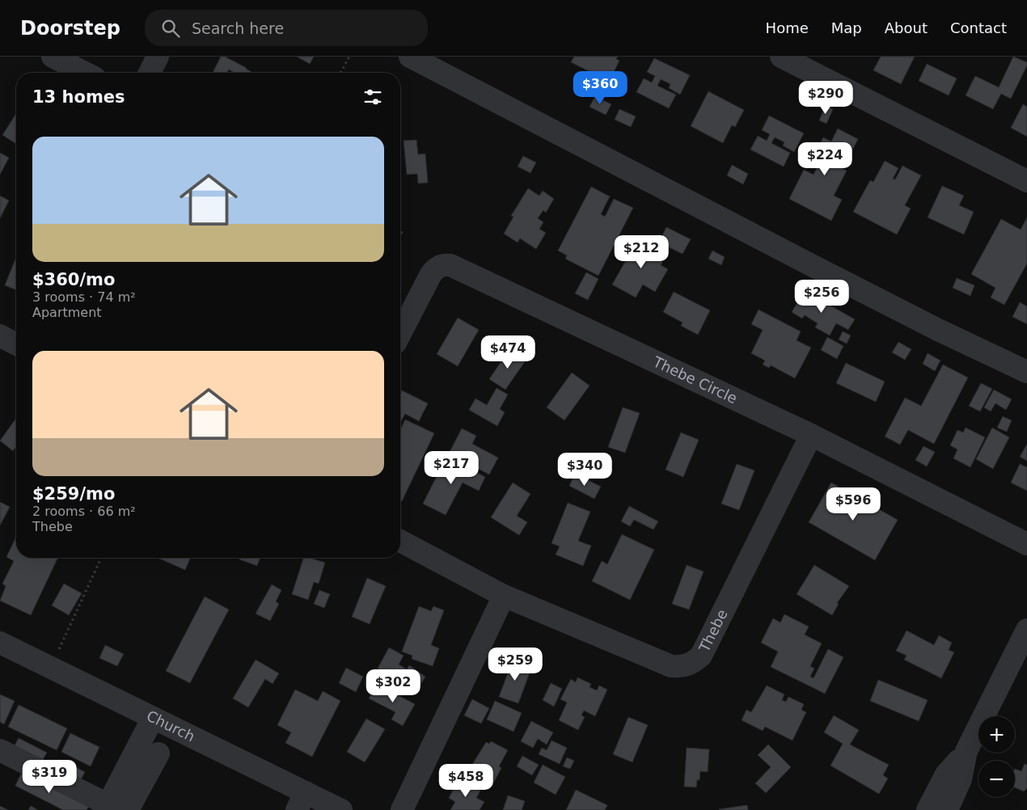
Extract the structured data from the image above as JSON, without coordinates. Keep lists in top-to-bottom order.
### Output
{
  "streets": {
    "street": ["Thebe Circle", "Thebe", "Church"]
  },
  "crossings": [
    ["Thebe Circle", "Thebe"]
  ],
  "page": {
    "header": "Doorstep",
    "search": "Search here",
    "nav": [
      "Home",
      "Map",
      "About",
      "Contact"
    ],
    "price": [
      "$360",
      "$290",
      "$224",
      "$212",
      "$256",
      "$474",
      "$217",
      "$340",
      "$596",
      "$259",
      "$302",
      "$319",
      "$458"
    ],
    "heading": "13 homes",
    "list": [
      {
        "name": "$360/mo",
        "note": "3 rooms · 74 m² · Apartment"
      },
      {
        "name": "$259/mo",
        "note": "2 rooms · 66 m² · Thebe"
      }
    ],
    "map_buttons": ["+", "−"]
  }
}
